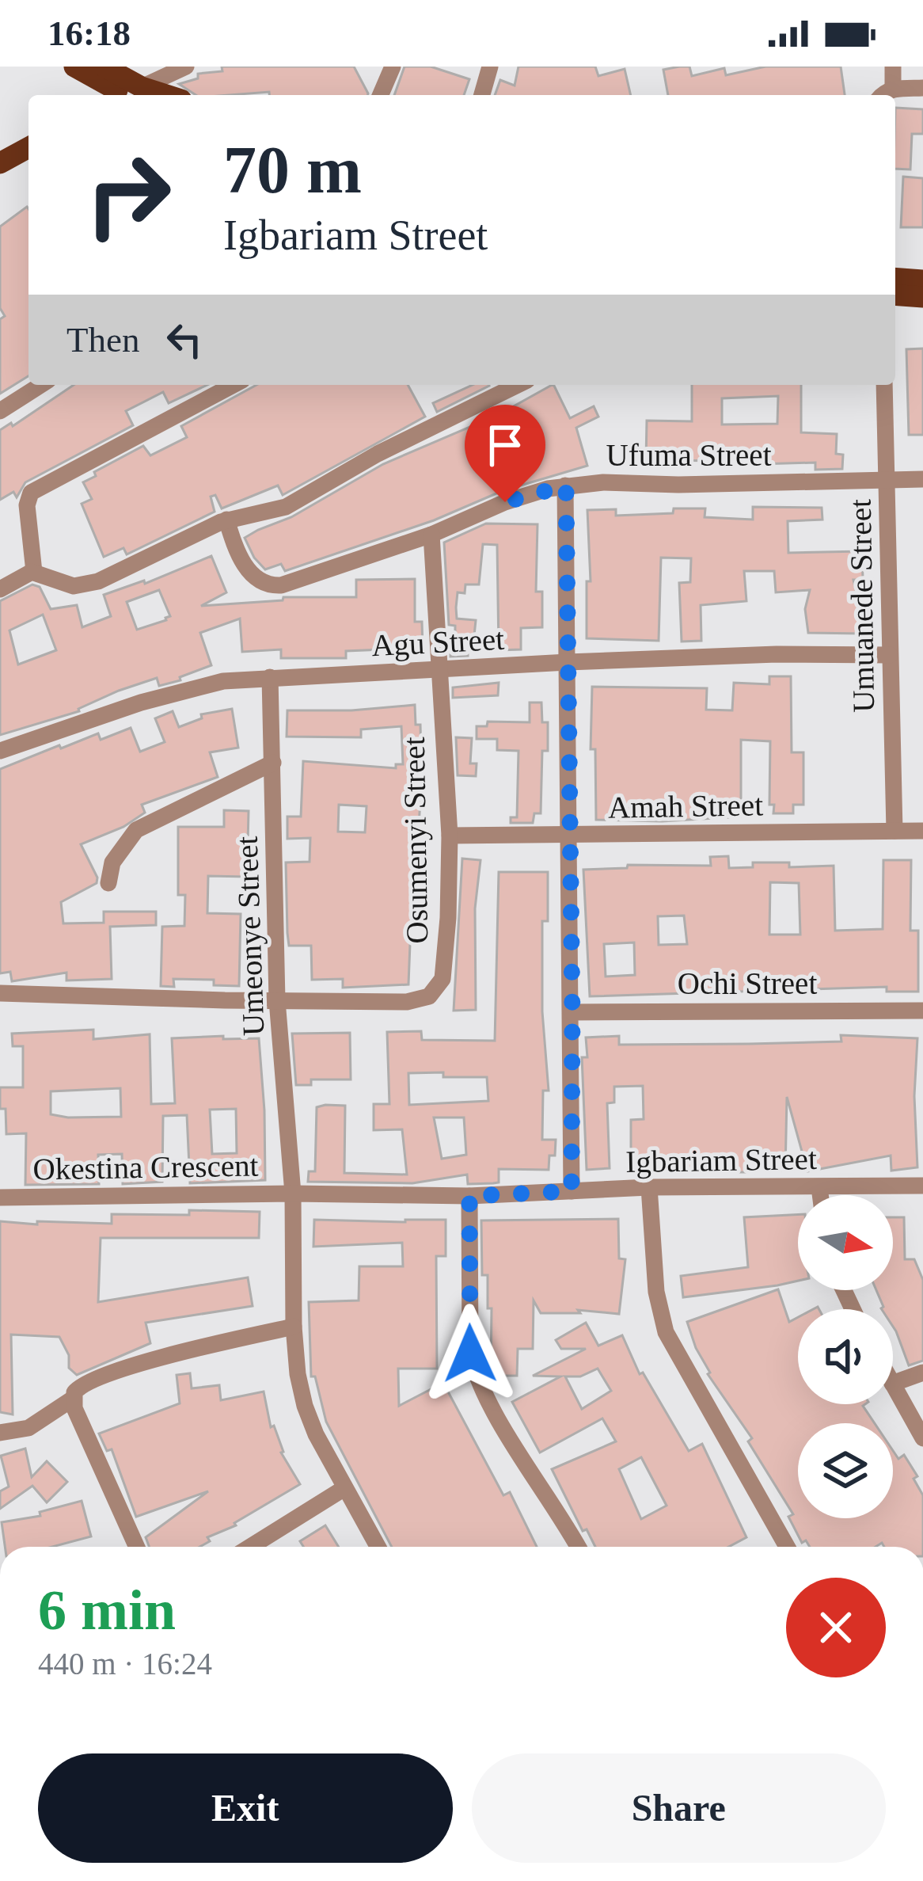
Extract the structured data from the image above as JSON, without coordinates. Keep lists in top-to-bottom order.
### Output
{
  "streets": {
    "street": [
      "Ufuma Street",
      "Umuanede Street",
      "Agu Street",
      "Amah Street",
      "Osumenyi Street",
      "Umeonye Street",
      "Ochi Street",
      "Igbariam Street",
      "Okestina Crescent"
    ]
  },
  "crossings": [
    ["Ufuma Street", "Umuanede Street"],
    ["Ufuma Street", "Osumenyi Street"],
    ["Umuanede Street", "Agu Street"],
    ["Umuanede Street", "Amah Street"],
    ["Agu Street", "Osumenyi Street"],
    ["Agu Street", "Umeonye Street"],
    ["Amah Street", "Osumenyi Street"],
    ["Osumenyi Street", "Umeonye Street"],
    ["Umeonye Street", "Igbariam Street"],
    ["Umeonye Street", "Okestina Crescent"],
    ["Igbariam Street", "Okestina Crescent"]
  ],
  "north": "right",
  "page": {
    "status": "16:18",
    "turn": ["70 m", "Igbariam Street"],
    "then": "Then",
    "heading": ["6 min", "440 m · 16:24"],
    "buttons": ["Exit", "Share"]
  }
}
